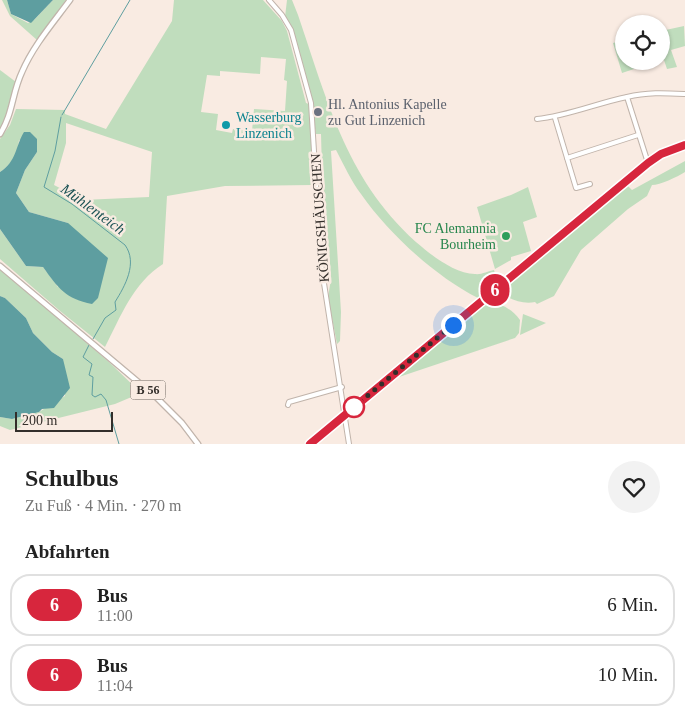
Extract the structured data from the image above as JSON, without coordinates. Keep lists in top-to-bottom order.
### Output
{
  "streets": {
    "main road": ["B 56"],
    "street": ["KÖNIGSHÄUSCHEN"]
  },
  "water": ["Mühlenteich"],
  "places": ["Hl. Antonius Kapelle zu Gut Linzenich", "Wasserburg Linzenich", "FC Alemannia Bourheim"],
  "lines": ["bus line 6"],
  "scale_bar": "200 m",
  "page": {
    "on_map": "6",
    "scale": "200 m",
    "heading": [
      ["Schulbus", "Zu Fuß · 4 Min. · 270 m"],
      "Abfahrten"
    ],
    "list": [
      {
        "mark": "6",
        "name": "Bus",
        "note": "11:00",
        "value": "6 Min."
      },
      {
        "mark": "6",
        "name": "Bus",
        "note": "11:04",
        "value": "10 Min."
      }
    ]
  }
}
